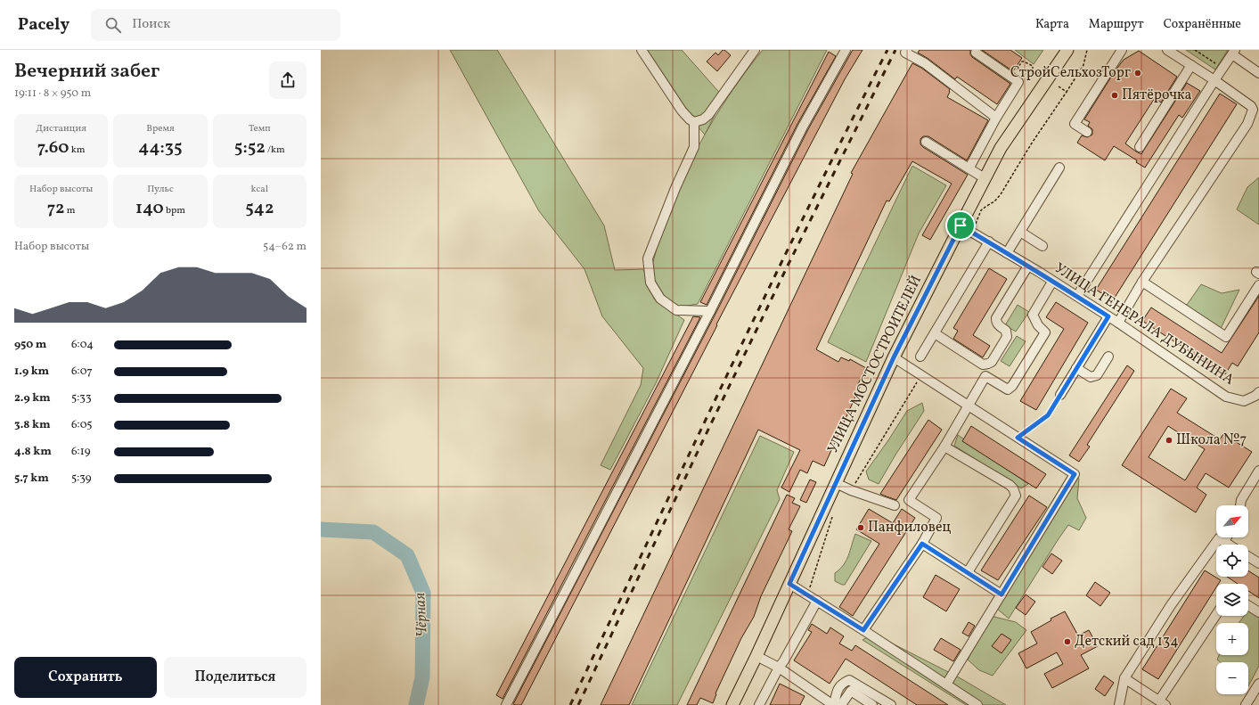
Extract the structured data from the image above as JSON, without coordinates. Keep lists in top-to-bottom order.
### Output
{
  "streets": {
    "main road": ["УЛИЦА МОСТОСТРОИТЕЛЕЙ"],
    "street": ["УЛИЦА ГЕНЕРАЛА ДУБЫНИНА"]
  },
  "crossings": [
    ["УЛИЦА ГЕНЕРАЛА ДУБЫНИНА", "УЛИЦА МОСТОСТРОИТЕЛЕЙ"]
  ],
  "water": ["Чёрная"],
  "places": [
    "СтройСельхозТорг",
    "Пятёрочка",
    "Школа №7",
    "Панфиловец",
    "Детский сад 134"
  ],
  "north": "top right",
  "page": {
    "header": "Pacely",
    "search": "Поиск",
    "nav": ["Карта", "Маршрут", "Сохранённые"],
    "heading": ["Вечерний забег", "19:11 · 8 × 950 m"],
    "stats": [
      ["Дистанция", "7.60 km"],
      ["Время", "44:35"],
      ["Темп", "5:52 /km"],
      ["Набор высоты", "72 m"],
      ["Пульс", "140 bpm"],
      ["kcal", "542"]
    ],
    "chart": ["Набор высоты", "54–62 m"],
    "list": [
      {
        "name": "950 m",
        "note": "6:04"
      },
      {
        "name": "1.9 km",
        "note": "6:07"
      },
      {
        "name": "2.9 km",
        "note": "5:33"
      },
      {
        "name": "3.8 km",
        "note": "6:05"
      },
      {
        "name": "4.8 km",
        "note": "6:19"
      },
      {
        "name": "5.7 km",
        "note": "5:39"
      }
    ],
    "map_buttons": ["+", "−"],
    "buttons": ["Сохранить", "Поделиться"]
  }
}
